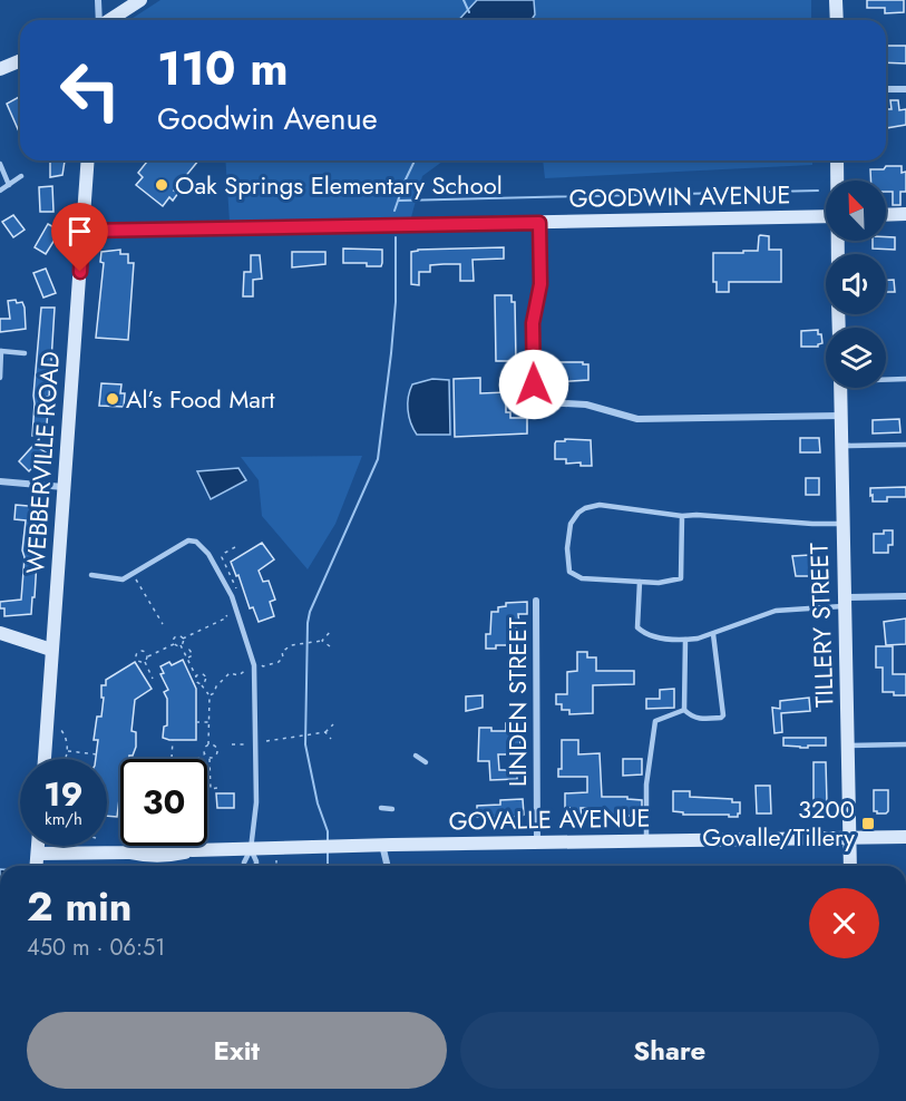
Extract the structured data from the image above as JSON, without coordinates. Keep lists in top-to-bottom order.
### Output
{
  "streets": {
    "street": [
      "GOODWIN AVENUE",
      "WEBBERVILLE ROAD",
      "TILLERY STREET",
      "LINDEN STREET",
      "GOVALLE AVENUE"
    ]
  },
  "crossings": [
    ["GOODWIN AVENUE", "WEBBERVILLE ROAD"],
    ["TILLERY STREET", "GOVALLE AVENUE"],
    ["LINDEN STREET", "GOVALLE AVENUE"]
  ],
  "places": {
    "other": ["Oak Springs Elementary School", "Al’s Food Mart"],
    "transit": ["3200 Govalle/Tillery"]
  },
  "north": "top left",
  "page": {
    "turn": ["110 m", "Goodwin Avenue"],
    "speed": "19 km/h",
    "limit": "30",
    "heading": ["2 min", "450 m · 06:51"],
    "buttons": ["Exit", "Share"]
  }
}
